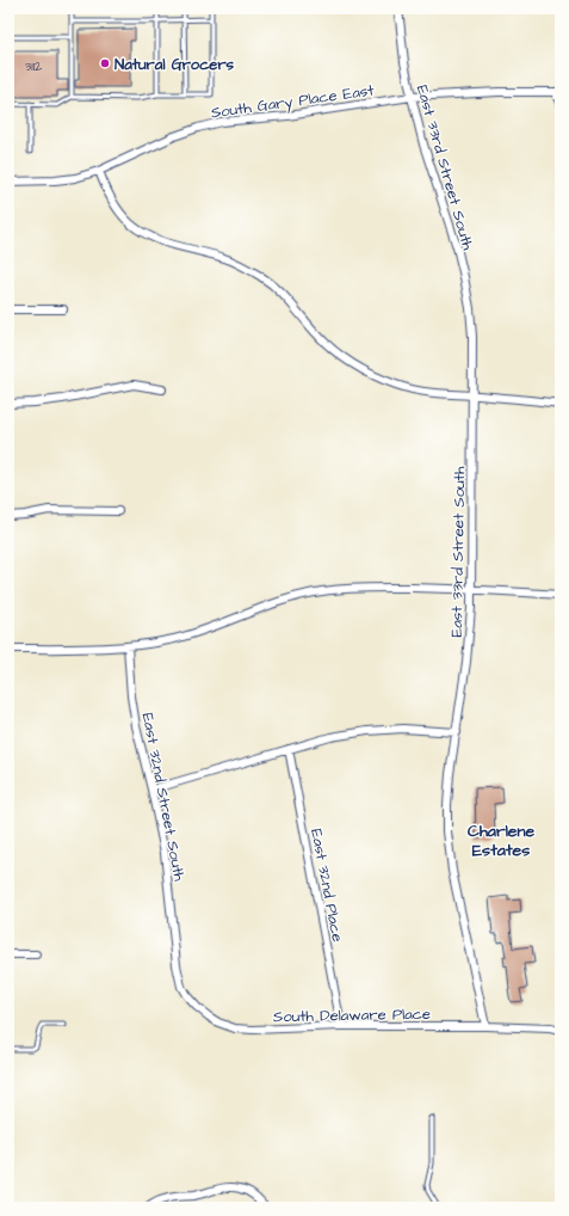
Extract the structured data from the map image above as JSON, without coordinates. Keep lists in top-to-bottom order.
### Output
{
  "streets": {
    "street": [
      "South Gary Place East",
      "East 33rd Street South",
      "East 32nd Street South",
      "East 32nd Place",
      "South Delaware Place"
    ]
  },
  "crossings": [
    ["South Gary Place East", "East 33rd Street South"],
    ["East 33rd Street South", "South Delaware Place"],
    ["East 32nd Street South", "South Delaware Place"],
    ["East 32nd Place", "South Delaware Place"]
  ],
  "districts": ["Charlene Estates"],
  "places": ["Natural Grocers"],
  "house_numbers": ["3112"]
}
